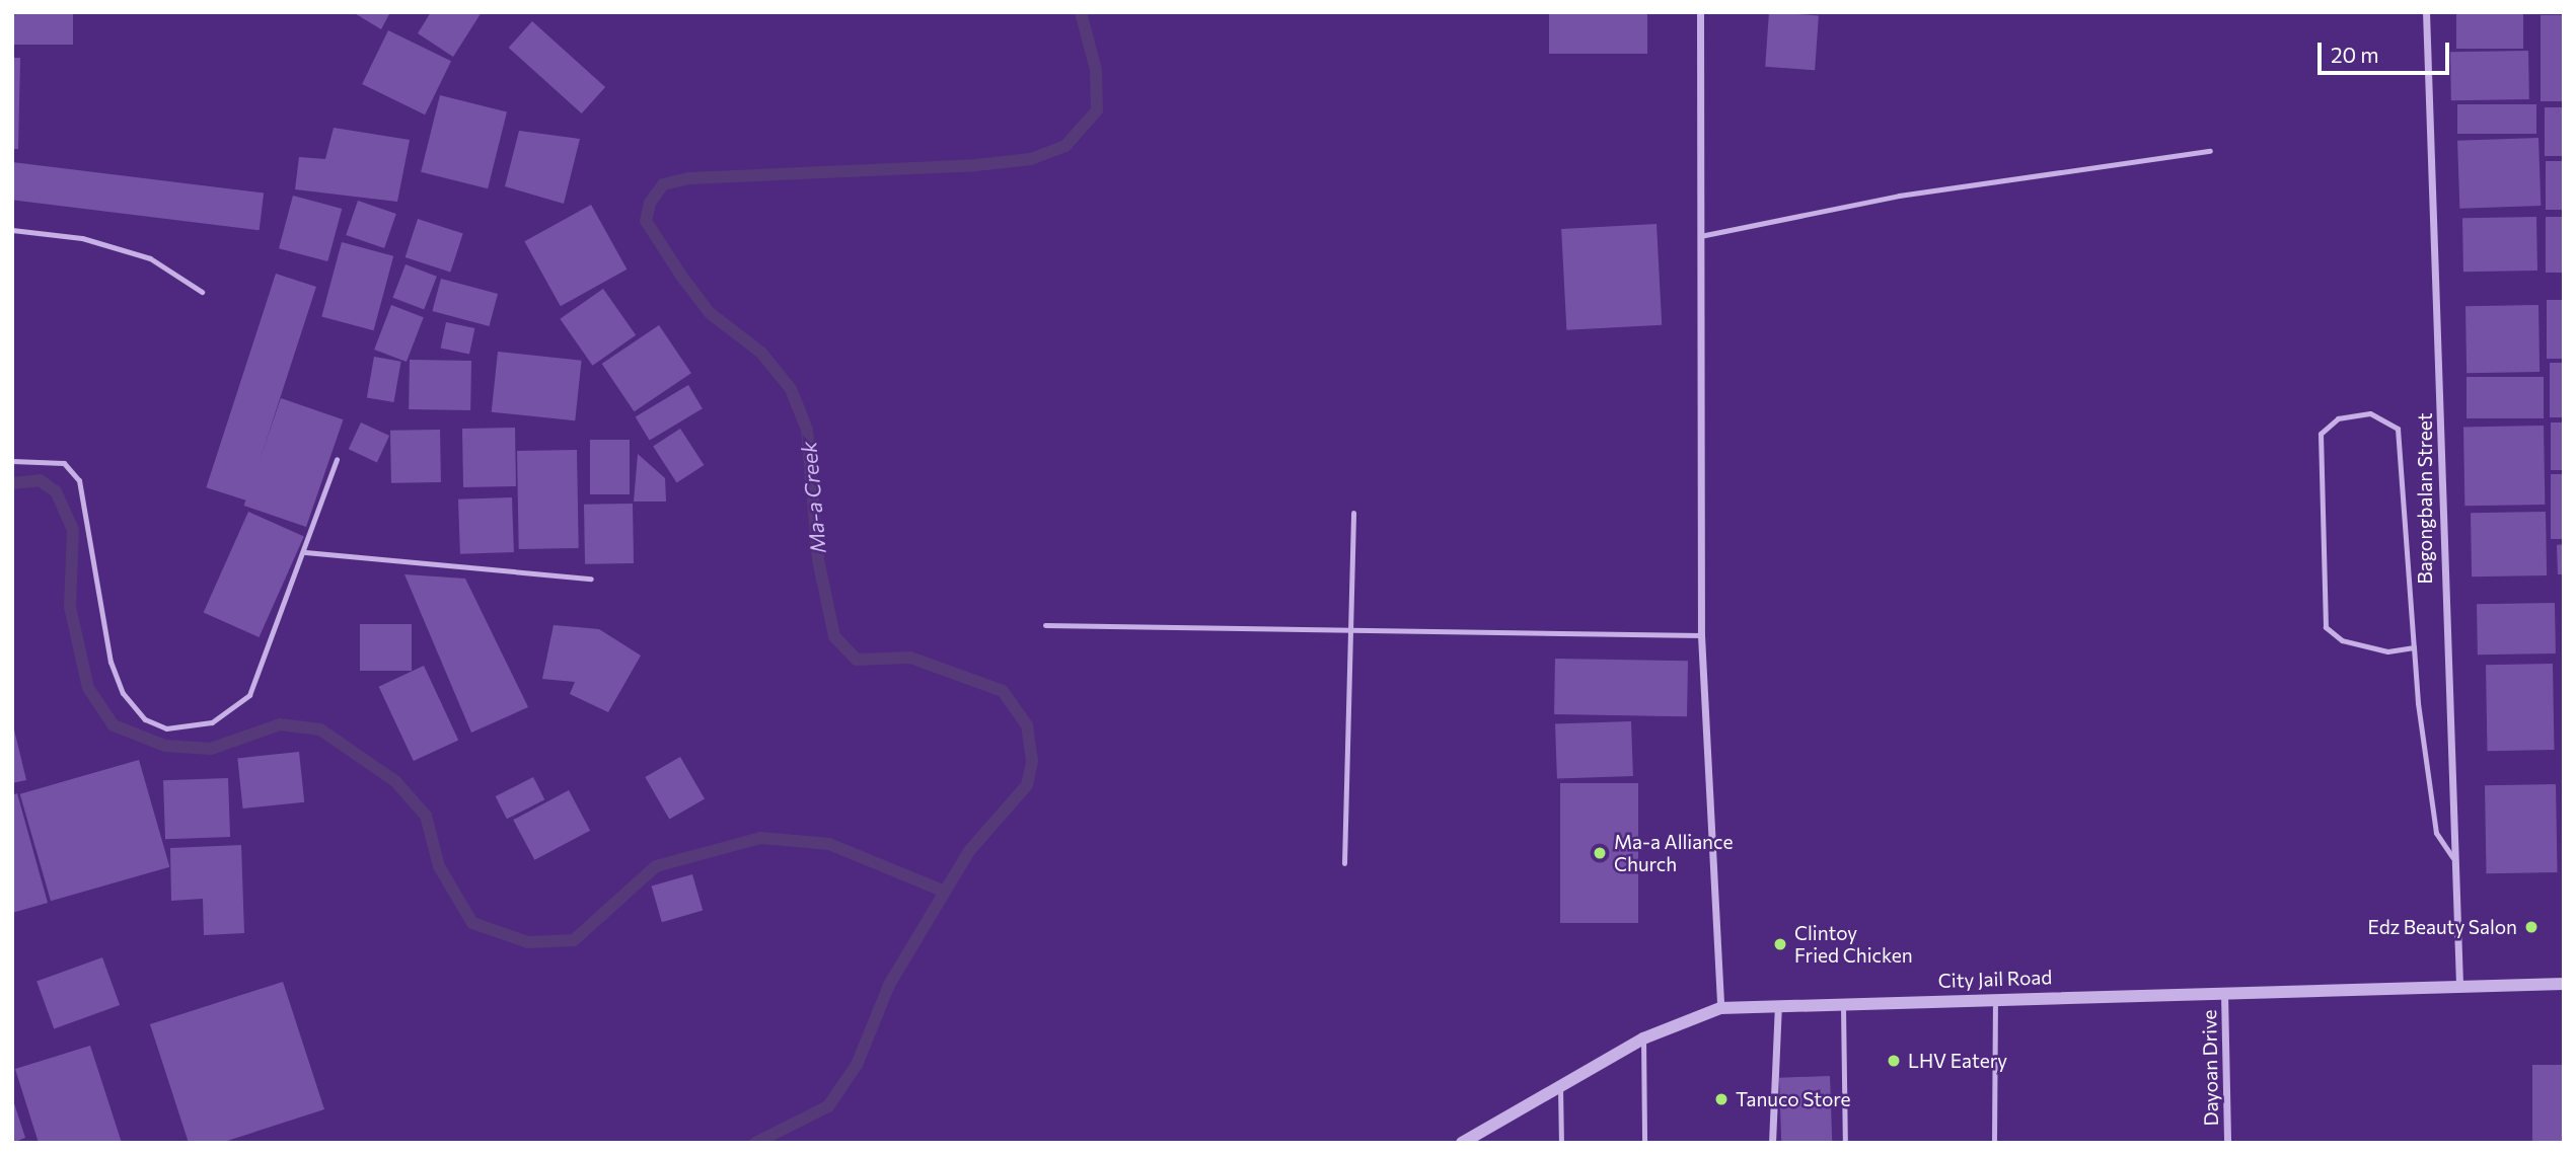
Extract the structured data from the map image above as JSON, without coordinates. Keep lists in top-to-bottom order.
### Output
{
  "streets": {
    "street": ["Bagongbalan Street", "City Jail Road", "Dayoan Drive"]
  },
  "crossings": [
    ["Bagongbalan Street", "City Jail Road"],
    ["City Jail Road", "Dayoan Drive"]
  ],
  "water": ["Ma-a Creek"],
  "places": [
    "Ma-a Alliance Church",
    "Edz Beauty Salon",
    "Clintoy Fried Chicken",
    "LHV Eatery",
    "Tanuco Store"
  ],
  "scale_bar": "20 m"
}
